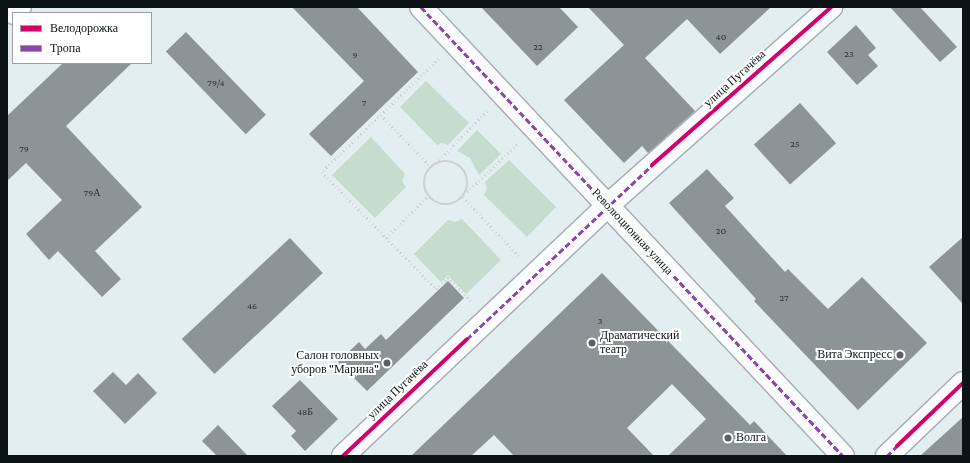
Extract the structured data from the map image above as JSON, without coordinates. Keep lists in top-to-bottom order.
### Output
{
  "streets": {
    "street": ["улица Пугачёва", "Революционная улица"]
  },
  "crossings": [
    ["улица Пугачёва", "Революционная улица"]
  ],
  "places": [
    "Драматический театр",
    "Вита Экспресс",
    "Салон головных уборов \"Марина\"",
    "Волга"
  ],
  "house_numbers": [
    "40",
    "22",
    "23",
    "9",
    "79/4",
    "7",
    "25",
    "79",
    "79А",
    "20",
    "27",
    "46",
    "3",
    "48Б"
  ],
  "legend": ["Велодорожка", "Тропа"]
}
